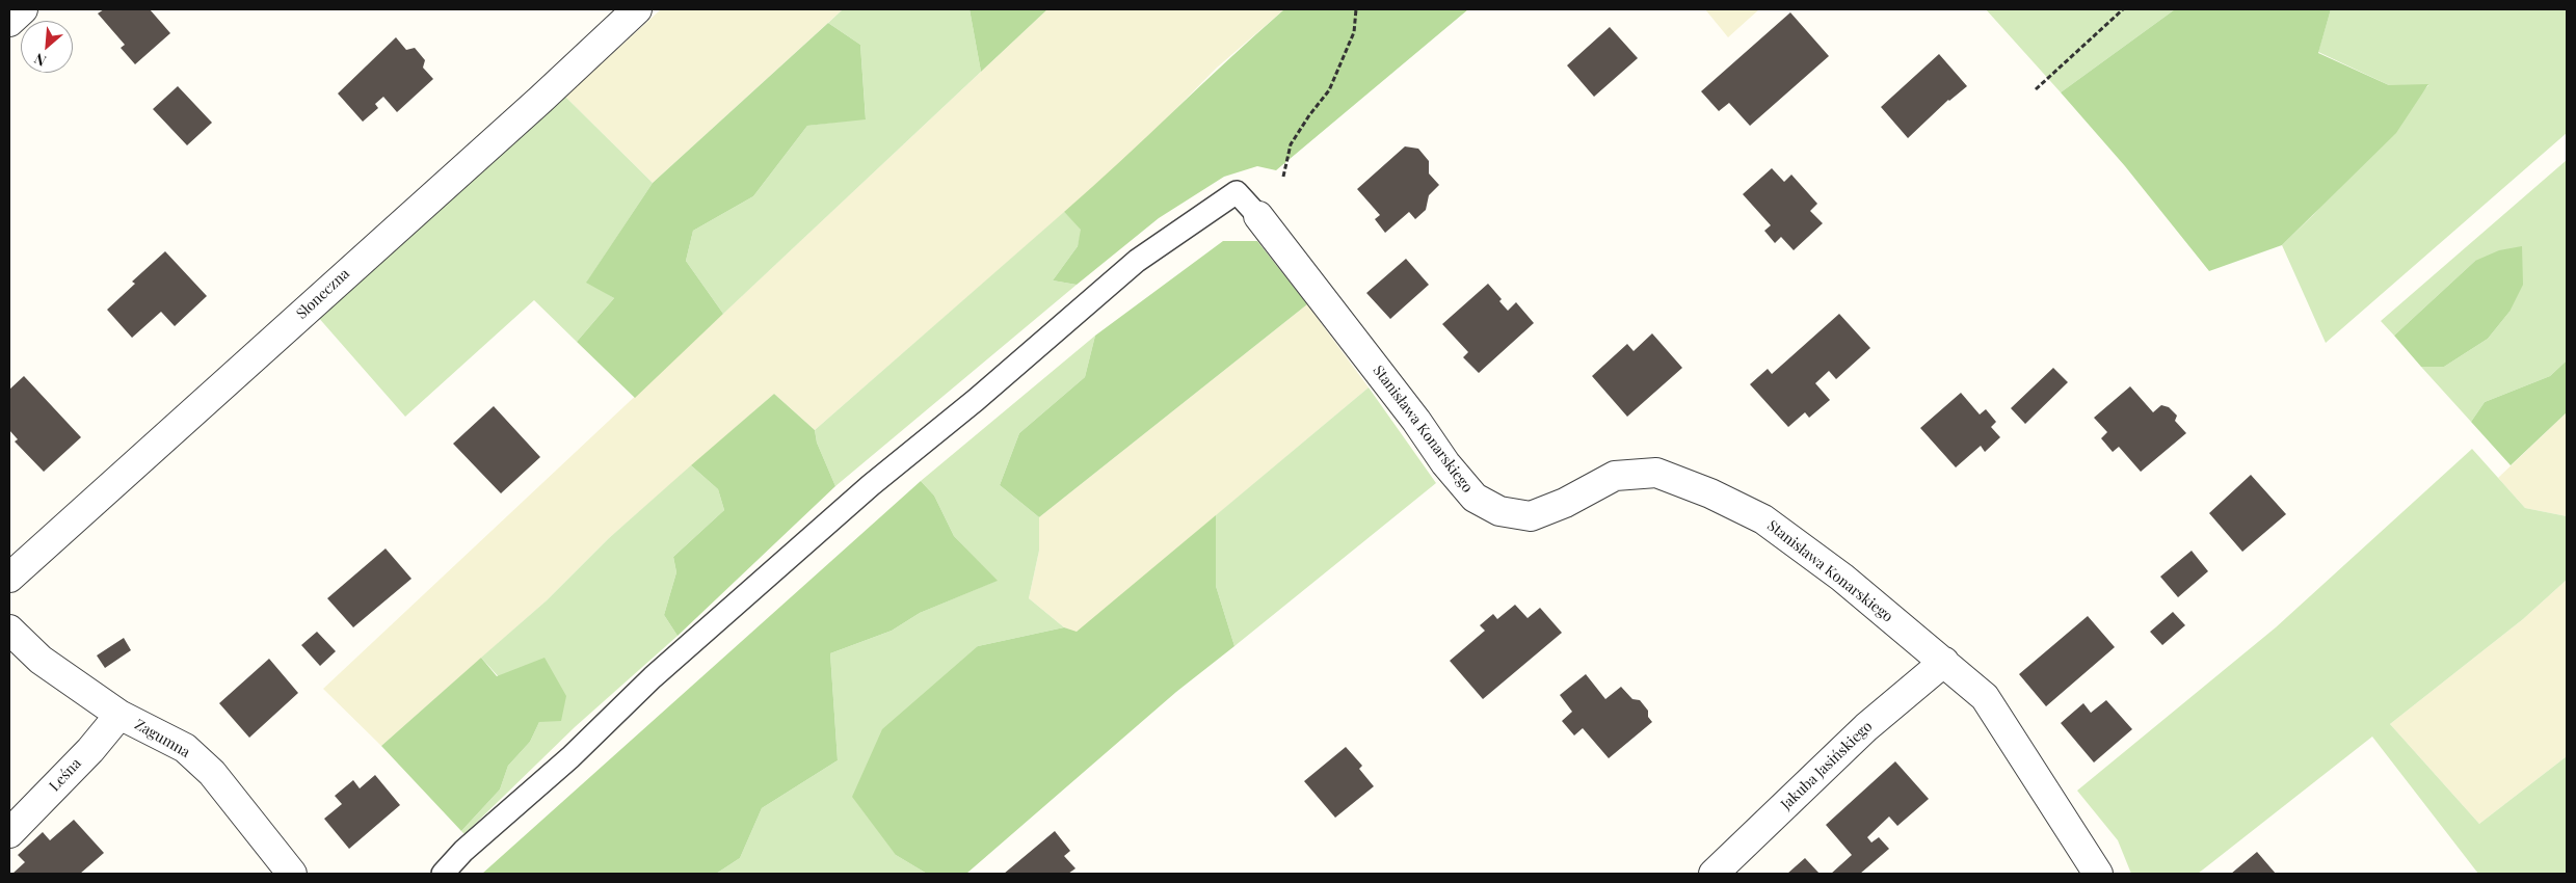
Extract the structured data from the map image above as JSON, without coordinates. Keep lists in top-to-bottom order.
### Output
{
  "streets": {
    "street": [
      "Słoneczna",
      "Stanisława Konarskiego",
      "Zagumna",
      "Jakuba Jasińskiego",
      "Leśna"
    ]
  },
  "crossings": [
    ["Stanisława Konarskiego", "Jakuba Jasińskiego"],
    ["Zagumna", "Leśna"]
  ],
  "north": "bottom left"
}
